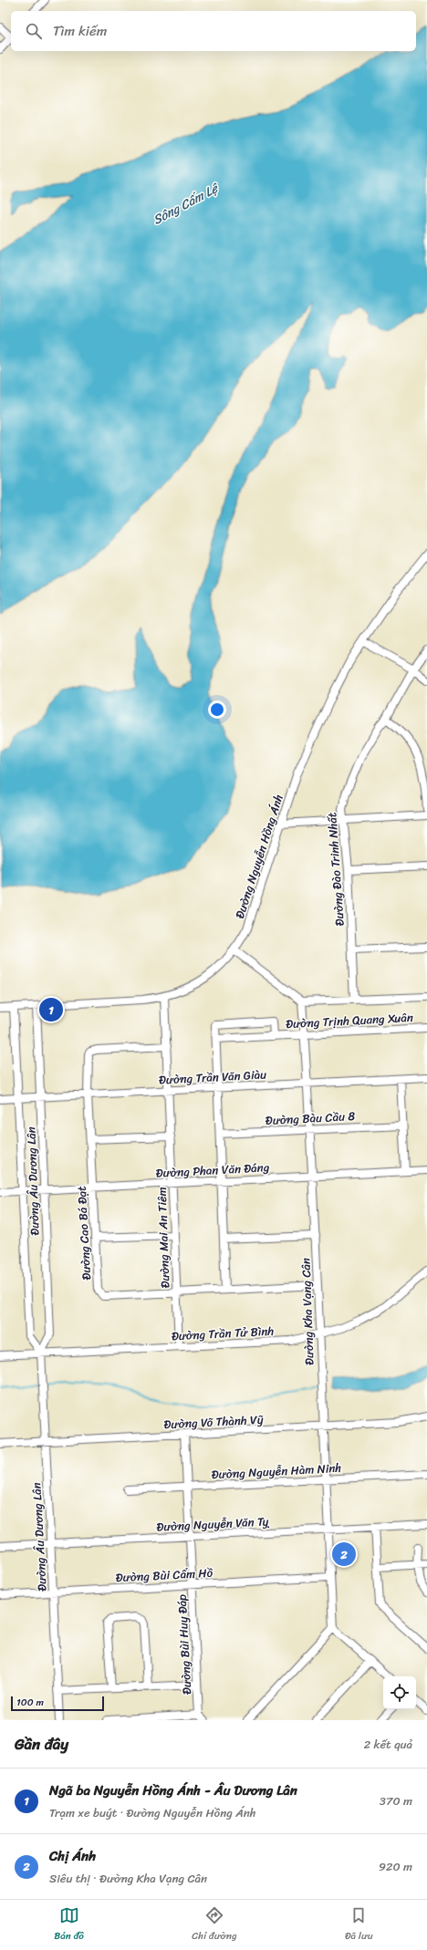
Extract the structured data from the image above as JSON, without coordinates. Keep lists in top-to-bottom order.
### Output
{
  "streets": {
    "street": [
      "Đường Nguyễn Hồng Ánh",
      "Đường Đào Trinh Nhất",
      "Đường Trịnh Quang Xuân",
      "Đường Trần Văn Giàu",
      "Đường Bàu Cầu 8",
      "Đường Phan Văn Đáng",
      "Đường Âu Dương Lân",
      "Đường Cao Bá Đạt",
      "Đường Mai An Tiêm",
      "Đường Kha Vạng Cân",
      "Đường Trần Tử Bình",
      "Đường Võ Thành Vỹ",
      "Đường Nguyễn Hàm Ninh",
      "Đường Nguyễn Văn Tỵ",
      "Đường Bùi Cẩm Hồ",
      "Đường Bùi Huy Đáp"
    ]
  },
  "crossings": [
    ["Đường Nguyễn Hồng Ánh", "Đường Âu Dương Lân"],
    ["Đường Nguyễn Hồng Ánh", "Đường Mai An Tiêm"],
    ["Đường Trịnh Quang Xuân", "Đường Trần Văn Giàu"],
    ["Đường Trịnh Quang Xuân", "Đường Bàu Cầu 8"],
    ["Đường Trịnh Quang Xuân", "Đường Phan Văn Đáng"],
    ["Đường Trịnh Quang Xuân", "Đường Cao Bá Đạt"],
    ["Đường Trịnh Quang Xuân", "Đường Kha Vạng Cân"],
    ["Đường Trần Văn Giàu", "Đường Âu Dương Lân"],
    ["Đường Trần Văn Giàu", "Đường Cao Bá Đạt"],
    ["Đường Trần Văn Giàu", "Đường Mai An Tiêm"],
    ["Đường Trần Văn Giàu", "Đường Kha Vạng Cân"],
    ["Đường Bàu Cầu 8", "Đường Kha Vạng Cân"],
    ["Đường Phan Văn Đáng", "Đường Âu Dương Lân"],
    ["Đường Phan Văn Đáng", "Đường Cao Bá Đạt"],
    ["Đường Phan Văn Đáng", "Đường Mai An Tiêm"],
    ["Đường Phan Văn Đáng", "Đường Kha Vạng Cân"],
    ["Đường Âu Dương Lân", "Đường Trần Tử Bình"],
    ["Đường Âu Dương Lân", "Đường Võ Thành Vỹ"],
    ["Đường Âu Dương Lân", "Đường Nguyễn Văn Tỵ"],
    ["Đường Âu Dương Lân", "Đường Bùi Cẩm Hồ"],
    ["Đường Cao Bá Đạt", "Đường Mai An Tiêm"],
    ["Đường Cao Bá Đạt", "Đường Kha Vạng Cân"],
    ["Đường Mai An Tiêm", "Đường Trần Tử Bình"],
    ["Đường Kha Vạng Cân", "Đường Trần Tử Bình"],
    ["Đường Kha Vạng Cân", "Đường Võ Thành Vỹ"],
    ["Đường Kha Vạng Cân", "Đường Nguyễn Hàm Ninh"],
    ["Đường Kha Vạng Cân", "Đường Nguyễn Văn Tỵ"],
    ["Đường Kha Vạng Cân", "Đường Bùi Cẩm Hồ"],
    ["Đường Võ Thành Vỹ", "Đường Bùi Huy Đáp"],
    ["Đường Nguyễn Hàm Ninh", "Đường Bùi Huy Đáp"],
    ["Đường Nguyễn Văn Tỵ", "Đường Bùi Huy Đáp"],
    ["Đường Bùi Cẩm Hồ", "Đường Bùi Huy Đáp"]
  ],
  "water": ["Sông Cẩm Lệ"],
  "scale_bar": "100 m",
  "page": {
    "search": "Tìm kiếm",
    "pins": ["1", "2"],
    "scale": "100 m",
    "heading": ["Gần đây", "2 kết quả"],
    "list": [
      {
        "mark": "1",
        "name": "Ngã ba Nguyễn Hồng Ánh - Âu Dương Lân",
        "note": "Trạm xe buýt · Đường Nguyễn Hồng Ánh",
        "value": "370 m"
      },
      {
        "mark": "2",
        "name": "Chị Ánh",
        "note": "Siêu thị · Đường Kha Vạng Cân",
        "value": "920 m"
      }
    ],
    "nav": ["Bản đồ", "Chỉ đường", "Đã lưu"]
  }
}
